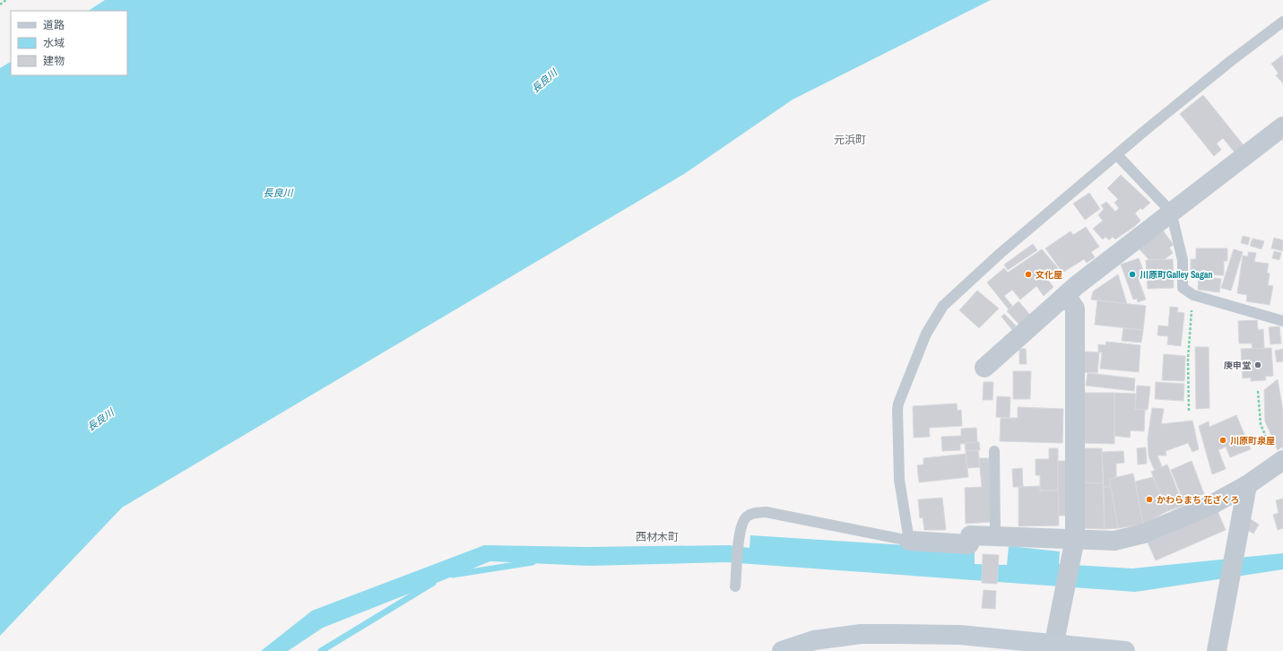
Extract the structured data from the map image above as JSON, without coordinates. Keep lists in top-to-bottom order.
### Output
{
  "districts": ["元浜町", "西材木町"],
  "water": ["長良川"],
  "places": [
    "文化屋",
    "川原町Galley Sagan",
    "庚申堂",
    "川原町泉屋",
    "かわらまち 花ざくろ"
  ],
  "legend": ["道路", "水域", "建物"]
}
